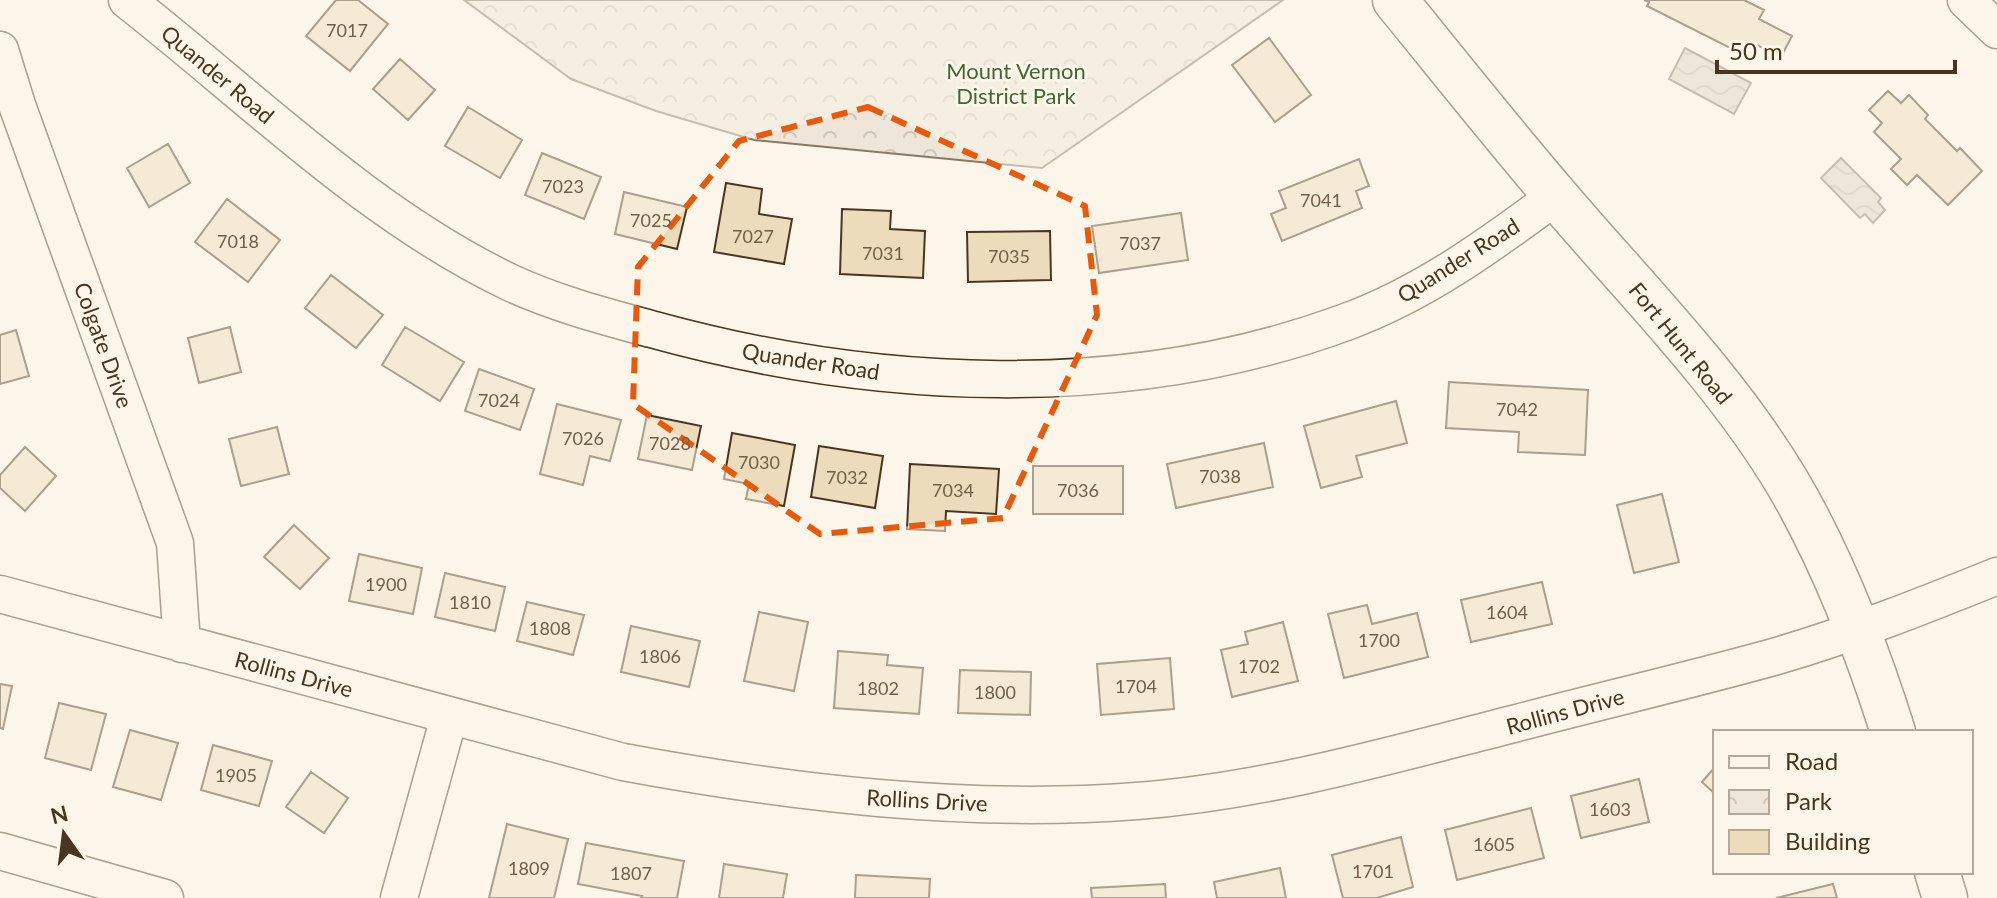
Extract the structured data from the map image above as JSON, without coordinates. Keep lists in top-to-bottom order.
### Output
{
  "streets": {
    "main road": ["Fort Hunt Road"],
    "street": ["Quander Road", "Colgate Drive", "Rollins Drive"]
  },
  "crossings": [
    ["Quander Road", "Fort Hunt Road"],
    ["Fort Hunt Road", "Rollins Drive"],
    ["Colgate Drive", "Rollins Drive"]
  ],
  "parks": ["Mount Vernon District Park"],
  "house_numbers": [
    "7017",
    "7023",
    "7041",
    "7025",
    "7027",
    "7018",
    "7037",
    "7031",
    "7035",
    "7024",
    "7042",
    "7026",
    "7028",
    "7030",
    "7038",
    "7032",
    "7034",
    "7036",
    "1900",
    "1810",
    "1604",
    "1808",
    "1700",
    "1806",
    "1702",
    "1704",
    "1802",
    "1800",
    "1905",
    "1603",
    "1605",
    "1809",
    "1701",
    "1807"
  ],
  "legend": ["Road", "Park", "Building"],
  "scale_bar": "50 m",
  "north": "top"
}
